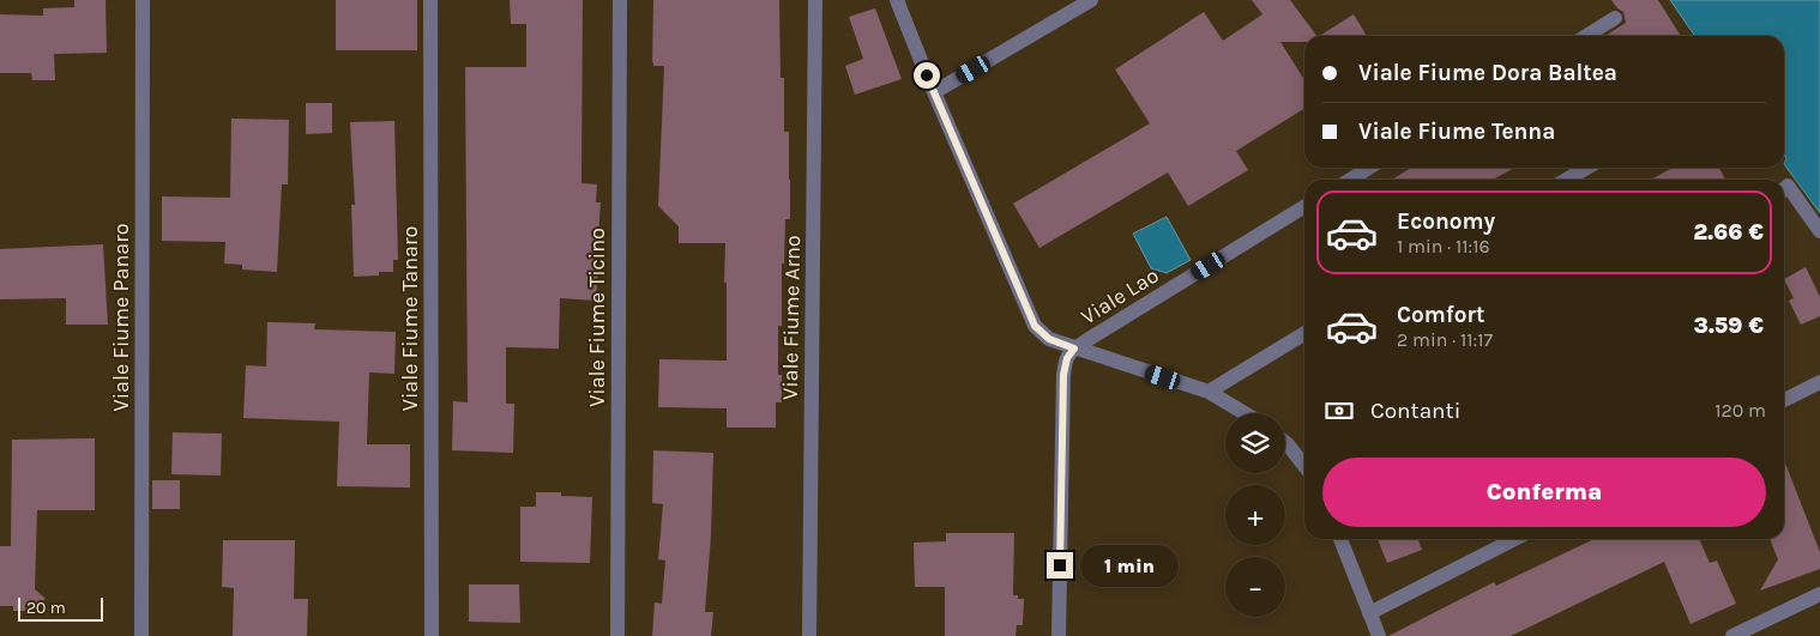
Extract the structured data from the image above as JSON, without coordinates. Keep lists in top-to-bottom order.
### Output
{
  "streets": {
    "street": [
      "Viale Lao",
      "Viale Fiume Panaro",
      "Viale Fiume Ticino",
      "Viale Fiume Arno",
      "Viale Fiume Tanaro"
    ]
  },
  "scale_bar": "20 m",
  "page": {
    "banner": ["Viale Fiume Dora Baltea", "Viale Fiume Tenna"],
    "list": [
      {
        "name": "Economy",
        "note": "1 min · 11:16",
        "value": "2.66 €"
      },
      {
        "name": "Comfort",
        "note": "2 min · 11:17",
        "value": "3.59 €"
      }
    ],
    "pay": ["Contanti", "120 m"],
    "map_buttons": ["+", "−"],
    "buttons": "Conferma",
    "bubble": "1 min",
    "scale": "20 m"
  }
}
